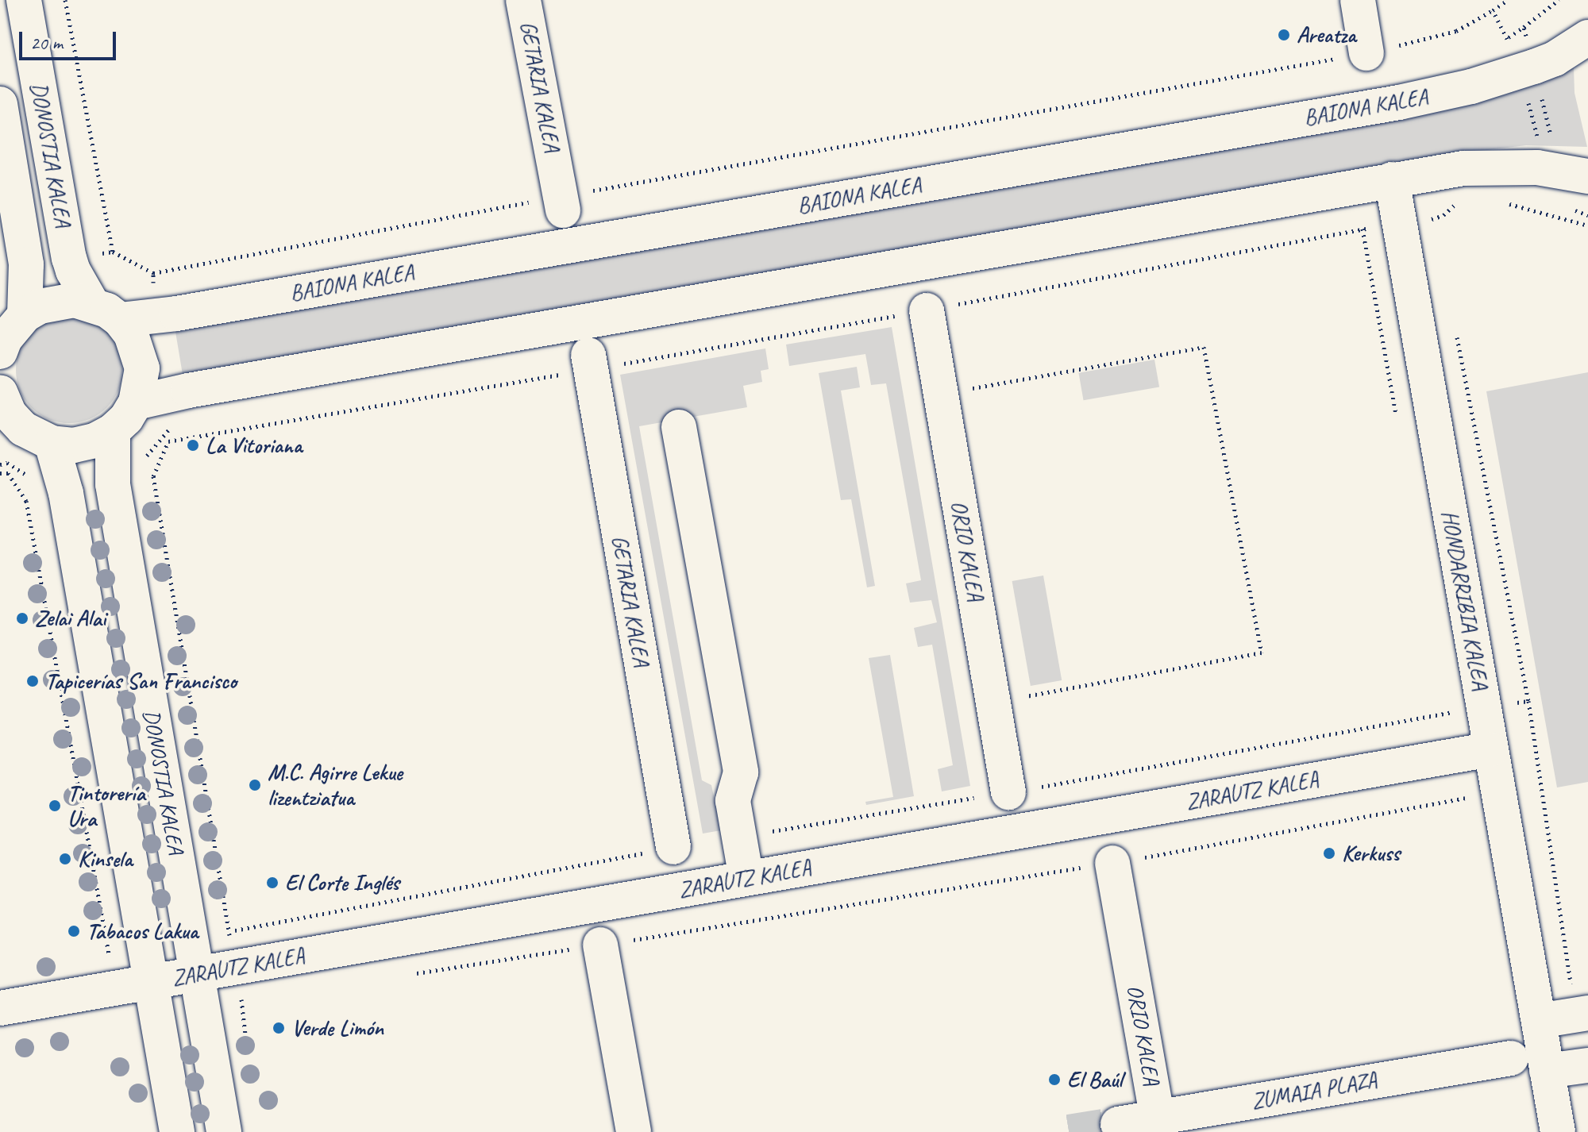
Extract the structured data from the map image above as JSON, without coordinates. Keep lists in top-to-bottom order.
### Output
{
  "streets": {
    "street": [
      "GETARIA KALEA",
      "BAIONA KALEA",
      "DONOSTIA KALEA",
      "ORIO KALEA",
      "HONDARRIBIA KALEA",
      "ZARAUTZ KALEA",
      "ZUMAIA PLAZA"
    ]
  },
  "crossings": [
    ["BAIONA KALEA", "DONOSTIA KALEA"],
    ["DONOSTIA KALEA", "ZARAUTZ KALEA"],
    ["ORIO KALEA", "ZUMAIA PLAZA"],
    ["HONDARRIBIA KALEA", "ZARAUTZ KALEA"]
  ],
  "places": [
    "Areatza",
    "La Vitoriana",
    "Zelai Alai",
    "Tapicerías San Francisco",
    "M.C. Agirre Lekue lizentziatua",
    "Tintorería Ura",
    "Kerkuss",
    "Kinsela",
    "El Corte Inglés",
    "Tabacos Lakua",
    "Verde Limón",
    "El Baúl"
  ],
  "scale_bar": "20 m"
}
